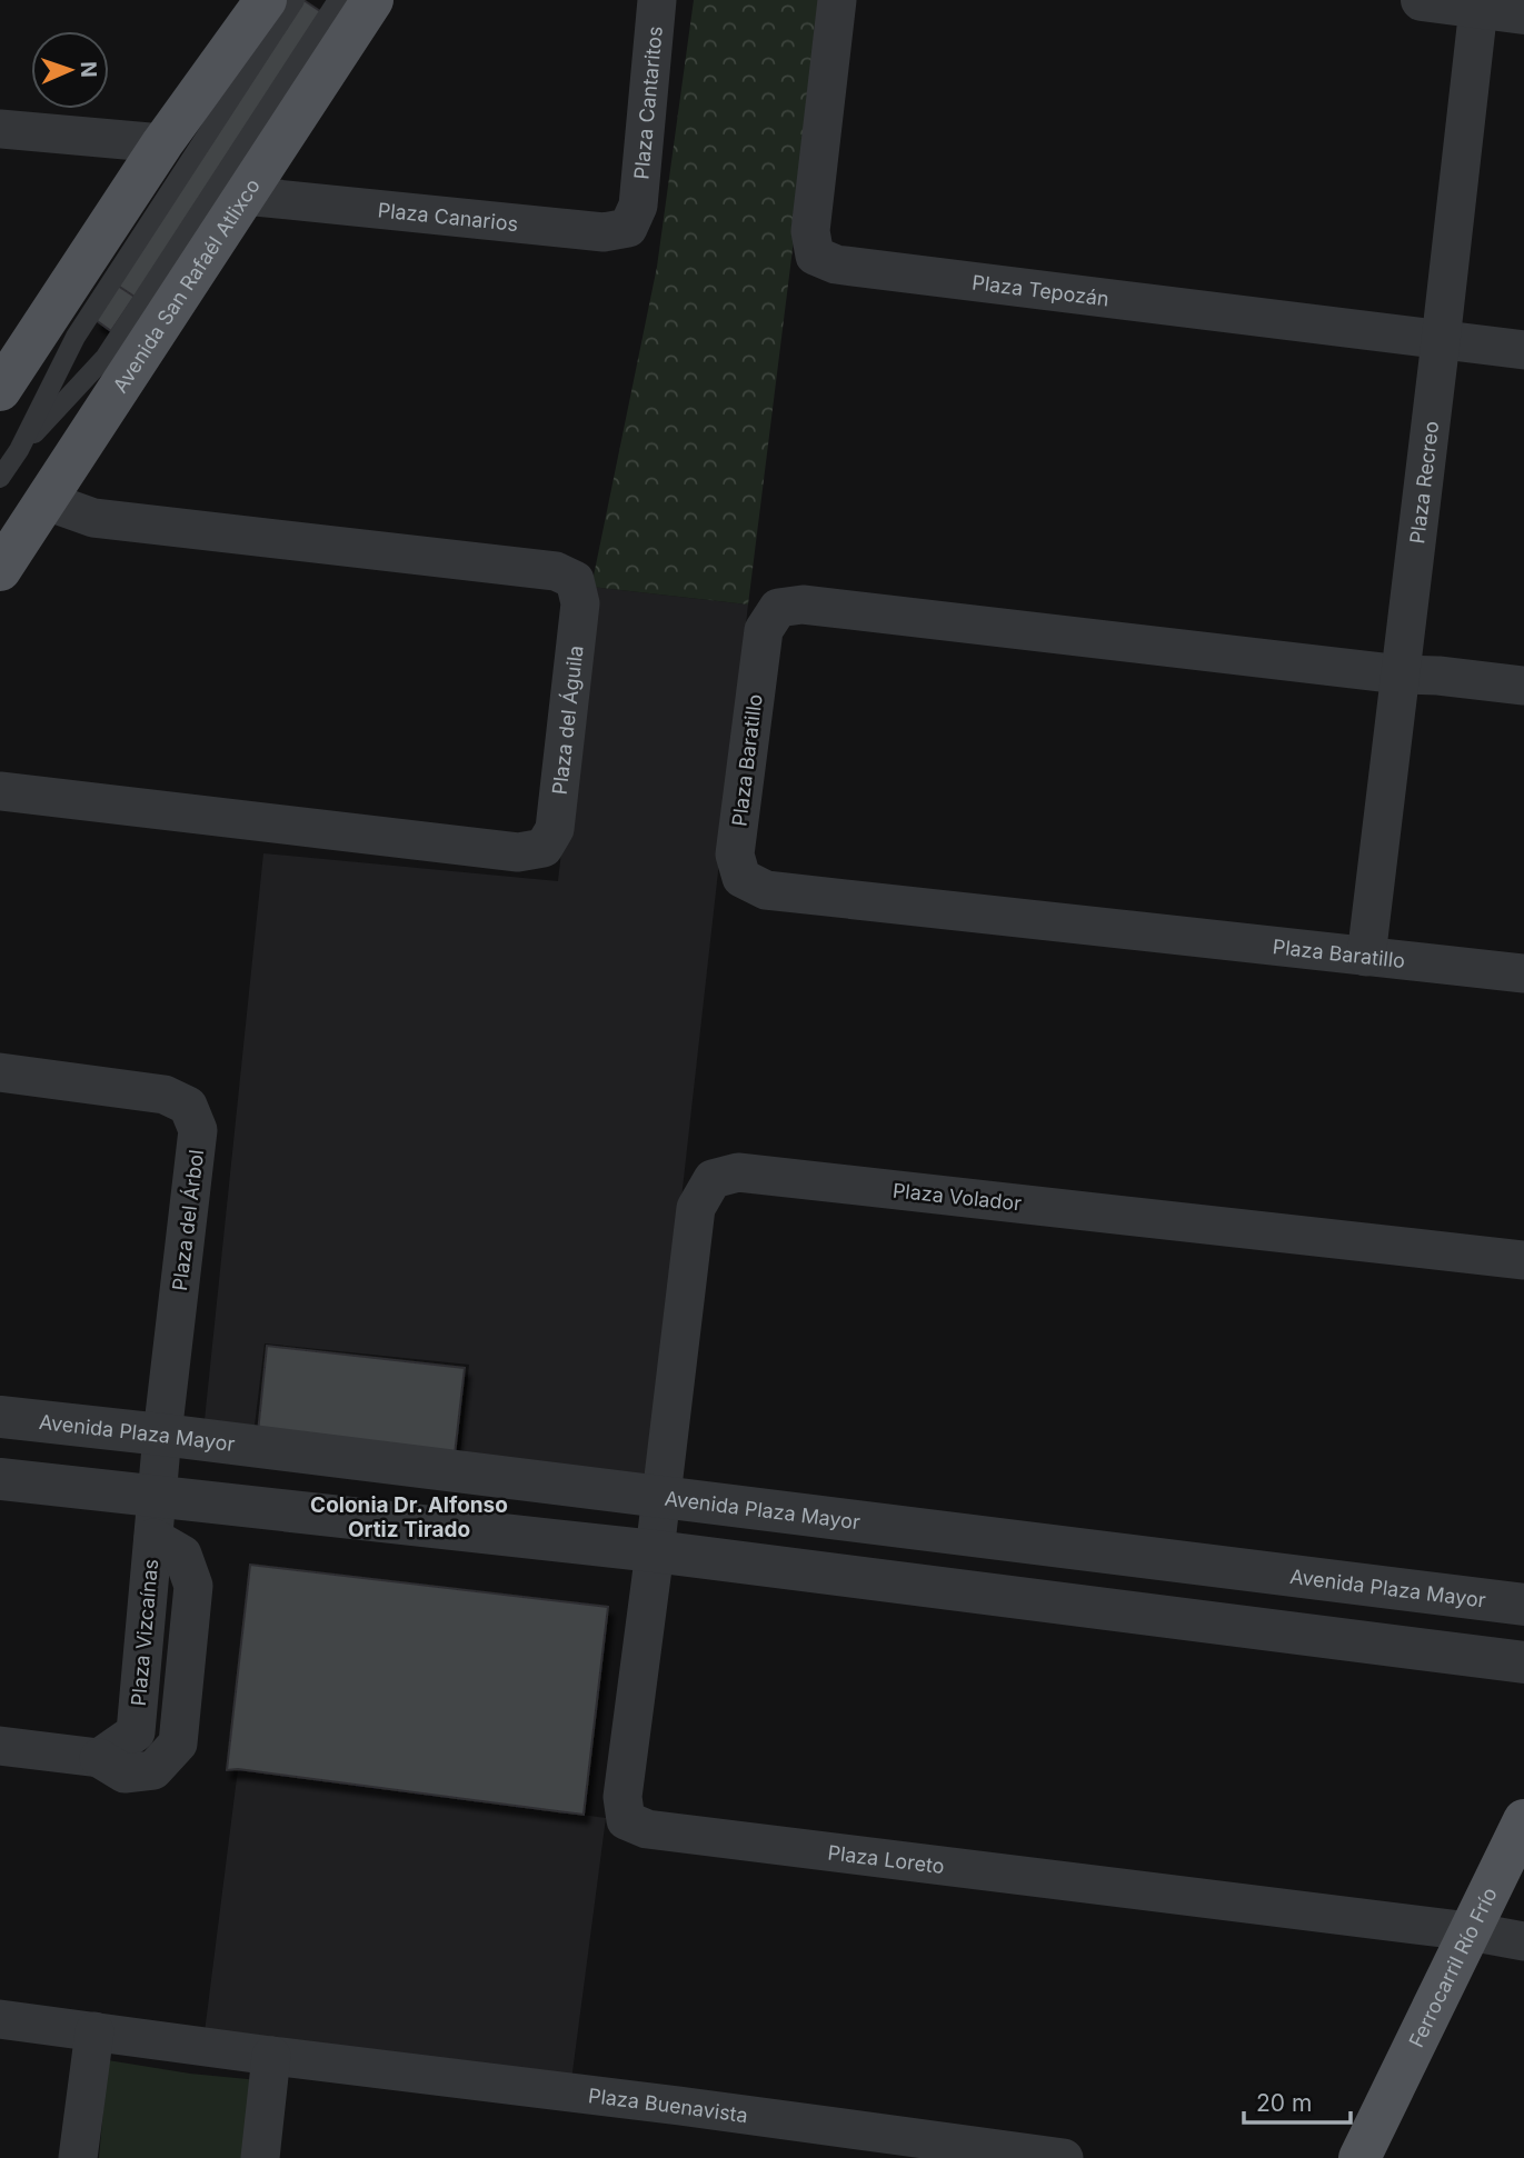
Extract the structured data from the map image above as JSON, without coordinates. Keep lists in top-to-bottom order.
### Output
{
  "streets": {
    "main road": ["Avenida San Rafaél Atlixco", "Ferrocarril Río Frío"],
    "street": [
      "Plaza Cantaritos",
      "Plaza Canarios",
      "Plaza Tepozán",
      "Plaza Recreo",
      "Plaza del Águila",
      "Plaza Baratillo",
      "Plaza Volador",
      "Plaza del Árbol",
      "Avenida Plaza Mayor",
      "Plaza Vizcaínas",
      "Plaza Loreto",
      "Plaza Buenavista"
    ]
  },
  "crossings": [
    ["Plaza Cantaritos", "Plaza Canarios"],
    ["Plaza Canarios", "Avenida San Rafaél Atlixco"],
    ["Avenida San Rafaél Atlixco", "Plaza del Águila"],
    ["Plaza Tepozán", "Plaza Recreo"],
    ["Plaza Recreo", "Plaza Baratillo"],
    ["Plaza Volador", "Avenida Plaza Mayor"],
    ["Plaza Volador", "Plaza Loreto"],
    ["Plaza del Árbol", "Avenida Plaza Mayor"],
    ["Plaza del Árbol", "Plaza Vizcaínas"],
    ["Avenida Plaza Mayor", "Plaza Vizcaínas"],
    ["Avenida Plaza Mayor", "Plaza Loreto"],
    ["Plaza Loreto", "Ferrocarril Río Frío"]
  ],
  "districts": ["Colonia Dr. Alfonso Ortiz Tirado"],
  "scale_bar": "20 m",
  "north": "right"
}
